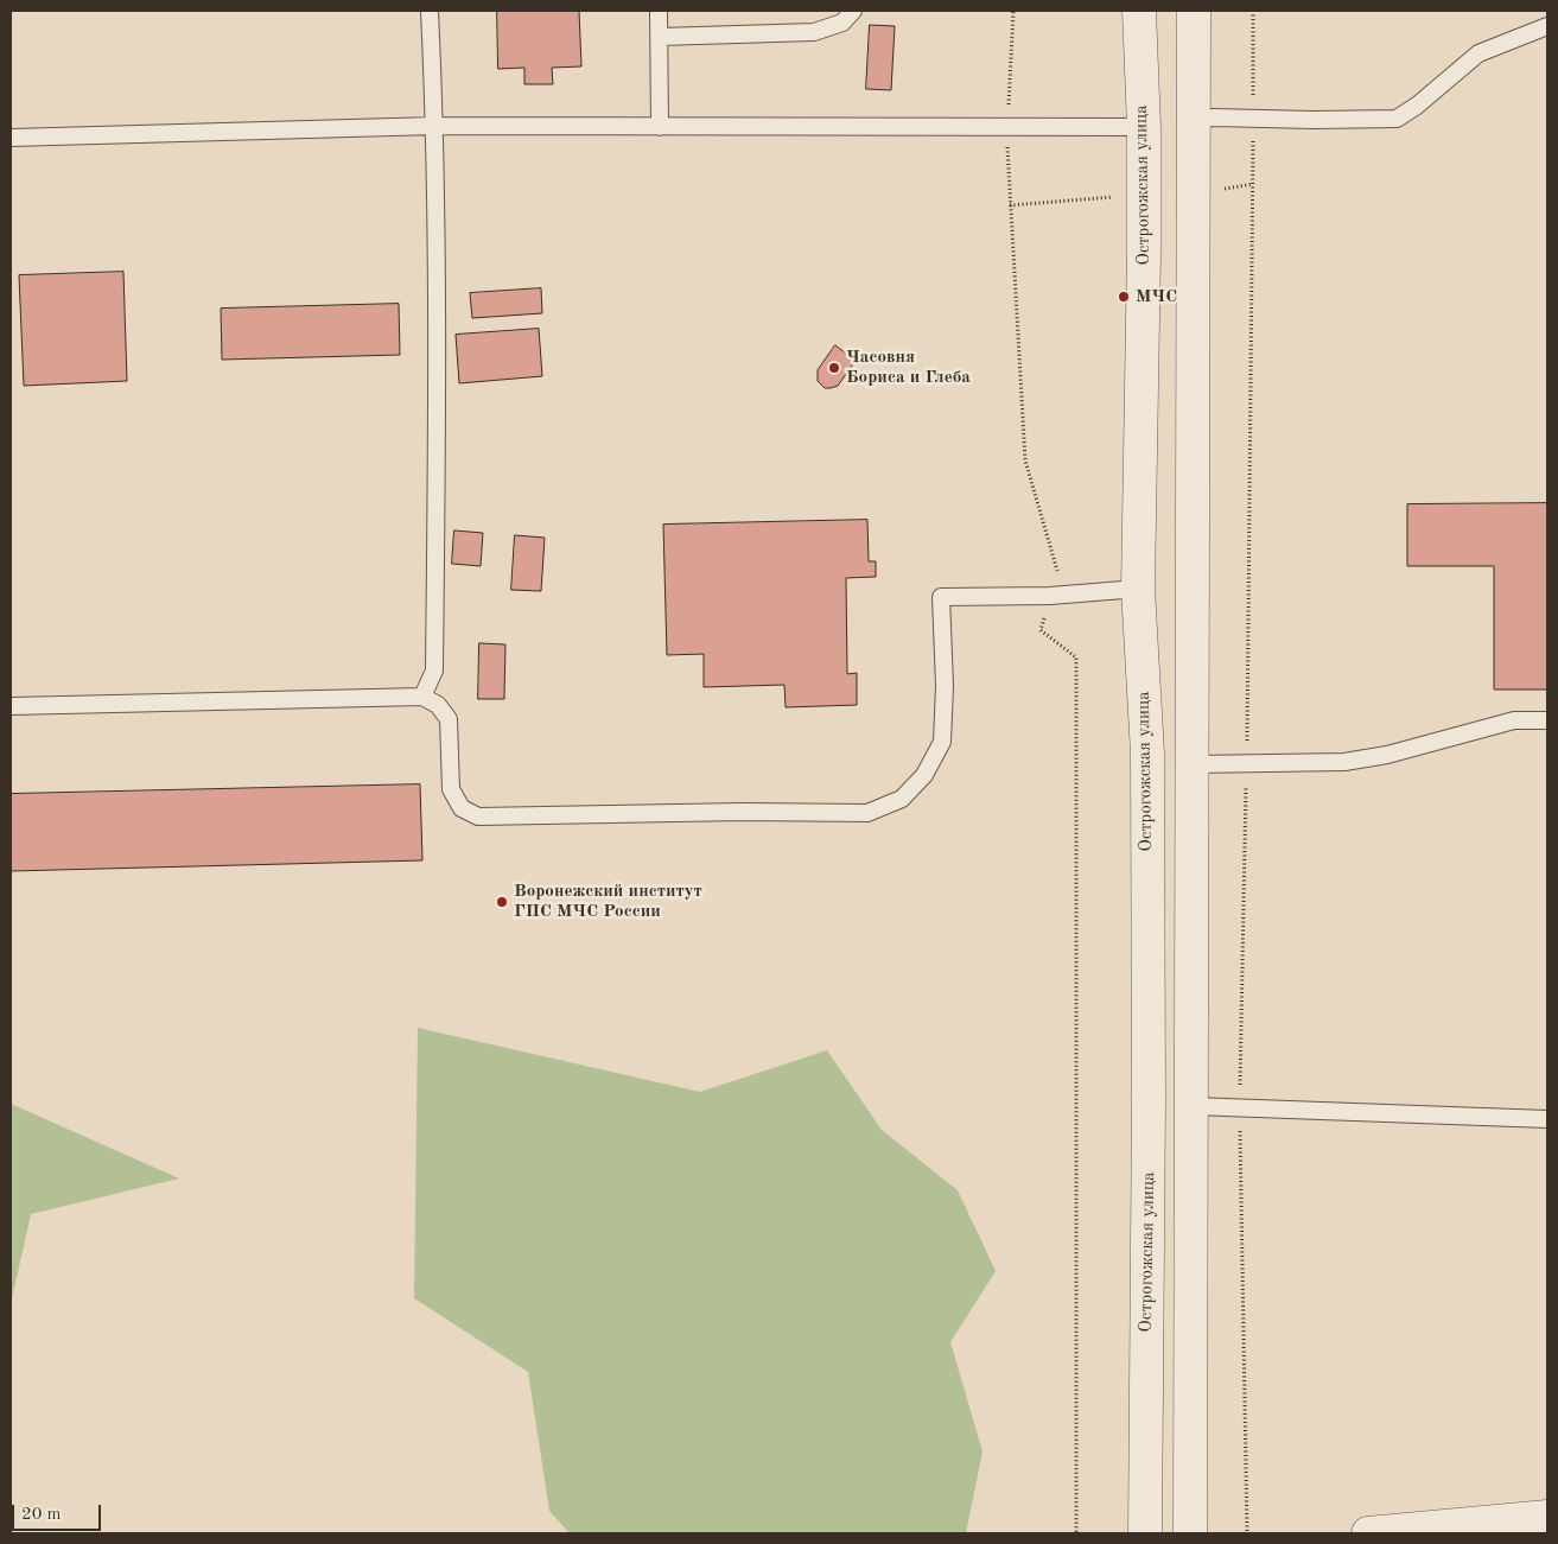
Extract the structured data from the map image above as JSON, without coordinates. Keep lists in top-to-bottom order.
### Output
{
  "streets": {
    "street": ["Острогожская улица"]
  },
  "places": ["МЧС", "Часовня Бориса и Глеба", "Воронежский институт ГПС МЧС России"],
  "scale_bar": "20 m"
}
